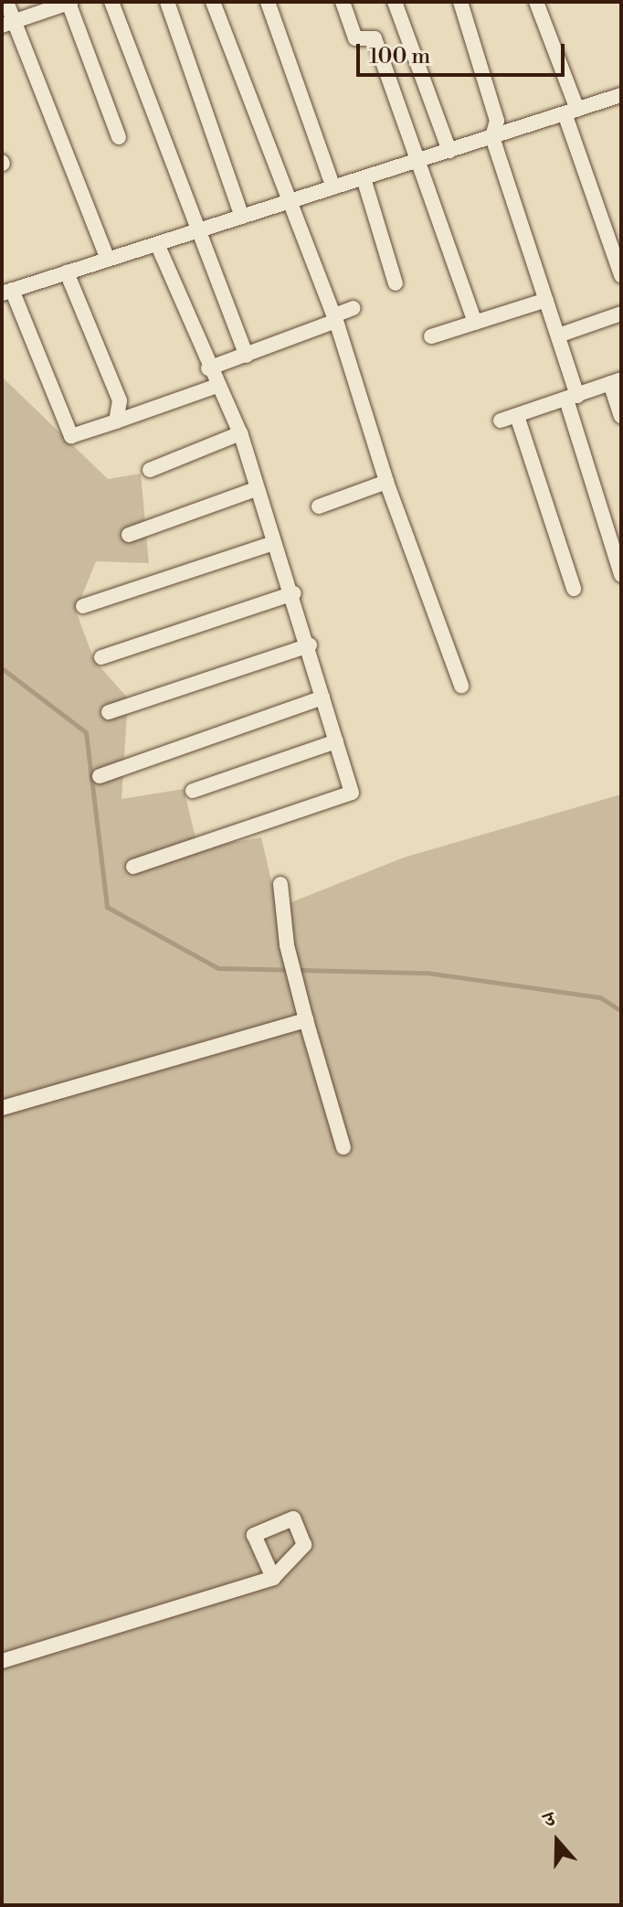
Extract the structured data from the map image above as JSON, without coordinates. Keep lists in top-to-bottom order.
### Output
{
  "scale_bar": "100 m",
  "north": "top"
}
